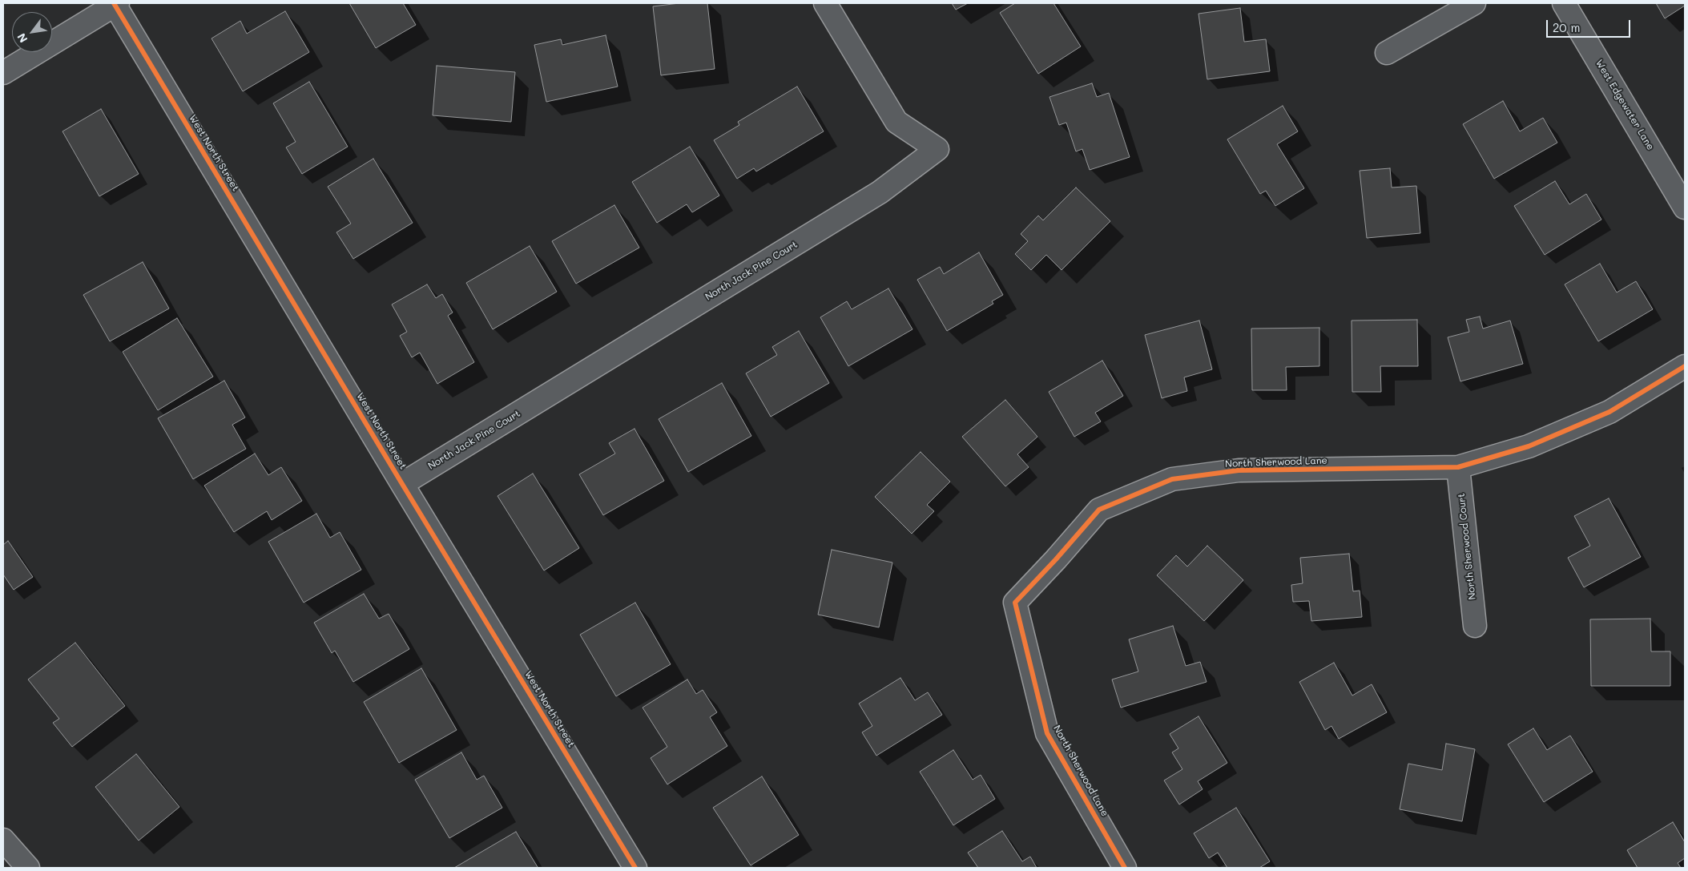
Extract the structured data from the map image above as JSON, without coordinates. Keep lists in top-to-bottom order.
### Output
{
  "streets": {
    "street": [
      "West Edgewater Lane",
      "West North Street",
      "North Jack Pine Court",
      "North Sherwood Lane",
      "North Sherwood Court"
    ]
  },
  "crossings": [
    ["West North Street", "North Jack Pine Court"],
    ["North Sherwood Lane", "North Sherwood Court"]
  ],
  "scale_bar": "20 m",
  "north": "bottom left"
}
